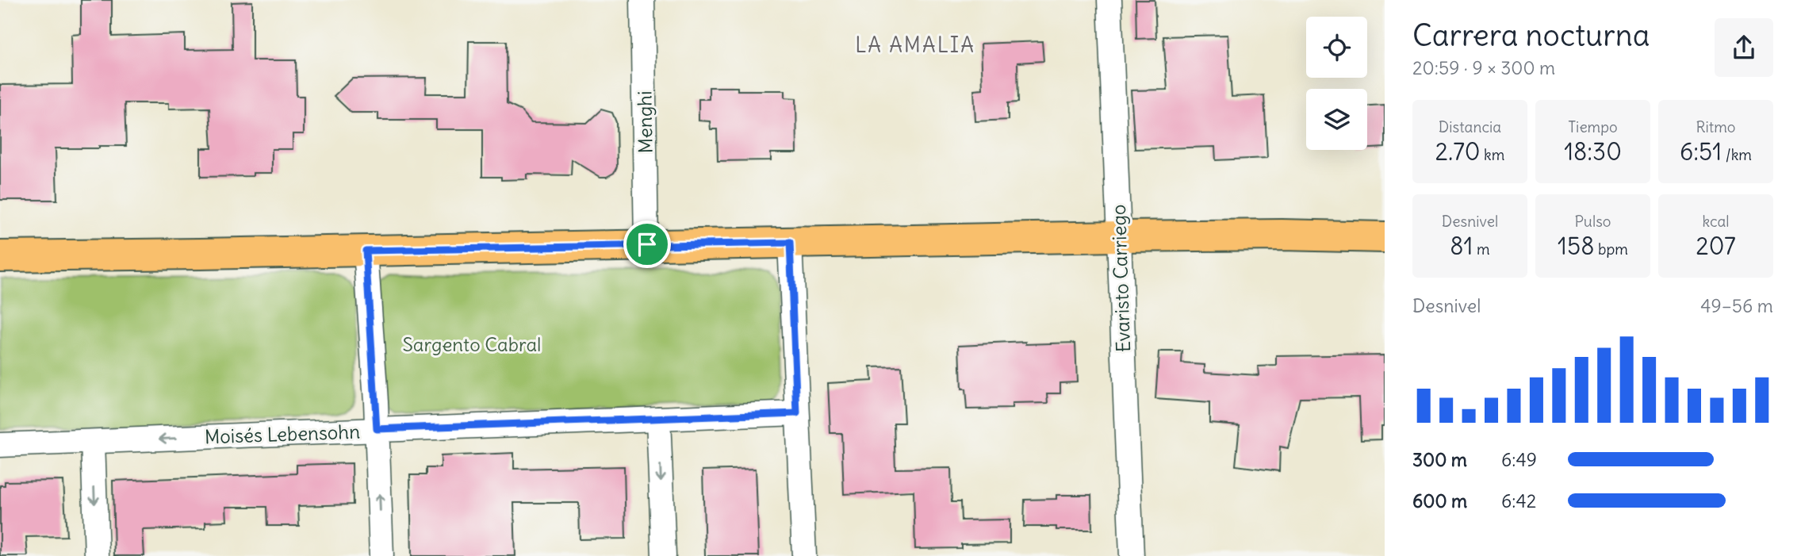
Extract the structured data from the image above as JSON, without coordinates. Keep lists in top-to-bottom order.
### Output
{
  "streets": {
    "street": ["Menghi", "Evaristo Carriego", "Moisés Lebensohn"]
  },
  "one_way": ["Moisés Lebensohn"],
  "districts": ["LA AMALIA"],
  "parks": ["Sargento Cabral"],
  "page": {
    "heading": ["Carrera nocturna", "20:59 · 9 × 300 m"],
    "stats": [
      ["Distancia", "2.70 km"],
      ["Tiempo", "18:30"],
      ["Ritmo", "6:51 /km"],
      ["Desnivel", "81 m"],
      ["Pulso", "158 bpm"],
      ["kcal", "207"]
    ],
    "chart": ["Desnivel", "49–56 m"],
    "list": [
      {
        "name": "300 m",
        "note": "6:49"
      },
      {
        "name": "600 m",
        "note": "6:42"
      }
    ]
  }
}
